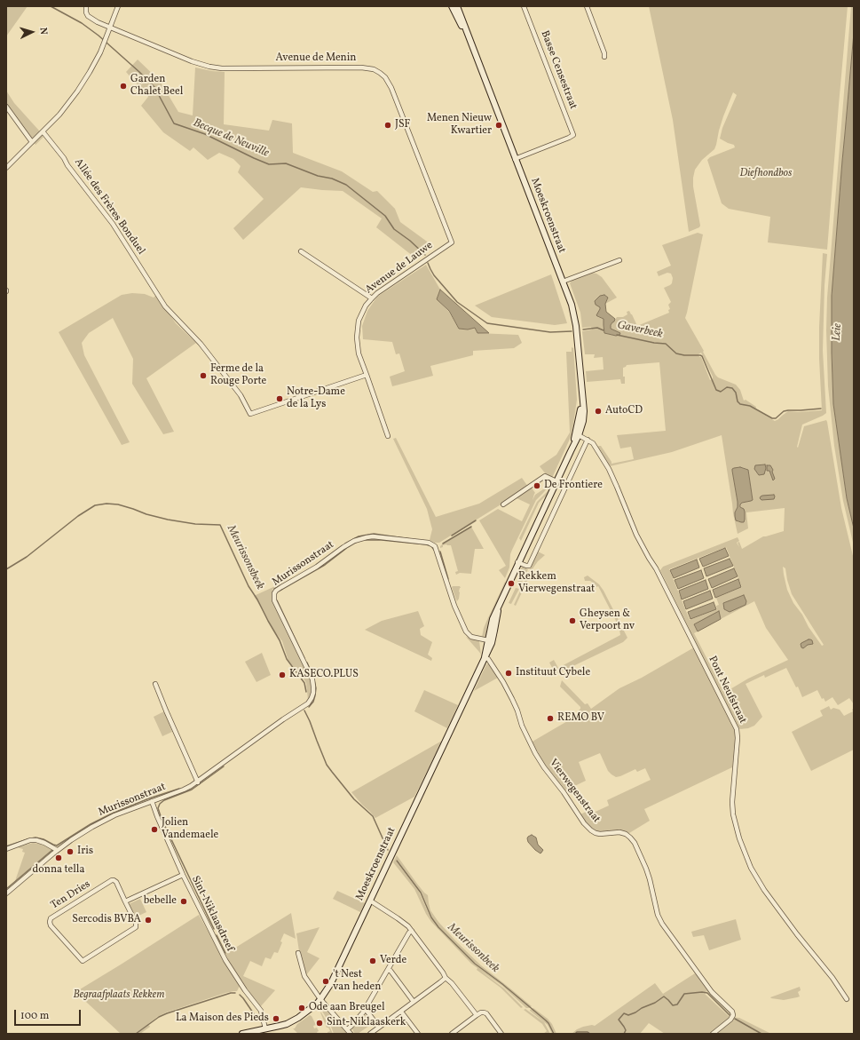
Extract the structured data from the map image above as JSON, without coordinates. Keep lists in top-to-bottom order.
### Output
{
  "streets": {
    "main road": ["Moeskroenstraat"],
    "street": [
      "Avenue de Menin",
      "Basse Censestraat",
      "Allée des Frères Bonduel",
      "Avenue de Lauwe",
      "Murissonstraat",
      "Pont Neufstraat",
      "Vierwegenstraat",
      "Ten Dries",
      "Sint-Niklaasdreef"
    ]
  },
  "crossings": [
    ["Avenue de Menin", "Avenue de Lauwe"],
    ["Basse Censestraat", "Moeskroenstraat"],
    ["Allée des Frères Bonduel", "Avenue de Lauwe"],
    ["Moeskroenstraat", "Murissonstraat"],
    ["Moeskroenstraat", "Pont Neufstraat"],
    ["Moeskroenstraat", "Vierwegenstraat"],
    ["Moeskroenstraat", "Sint-Niklaasdreef"],
    ["Murissonstraat", "Sint-Niklaasdreef"]
  ],
  "water": [
    "Becque de Neuville",
    "Gaverbeek",
    "Leie",
    "Meurissonsbeek",
    "Meurissonbeek"
  ],
  "parks": ["Diefhondbos", "Begraafplaats Rekkem"],
  "places": [
    "Garden Chalet Beel",
    "JSF",
    "Menen Nieuw Kwartier",
    "Ferme de la Rouge Porte",
    "Notre-Dame de la Lys",
    "AutoCD",
    "De Frontiere",
    "Rekkem Vierwegenstraat",
    "Gheysen & Verpoort nv",
    "Instituut Cybele",
    "KASECO.PLUS",
    "REMO BV",
    "Jolien Vandemaele",
    "Iris",
    "donna tella",
    "bebelle",
    "Sercodis BVBA",
    "Verde",
    "'t Nest van heden",
    "Ode aan Breugel",
    "La Maison des Pieds",
    "Sint-Niklaaskerk"
  ],
  "scale_bar": "100 m",
  "north": "right"
}
